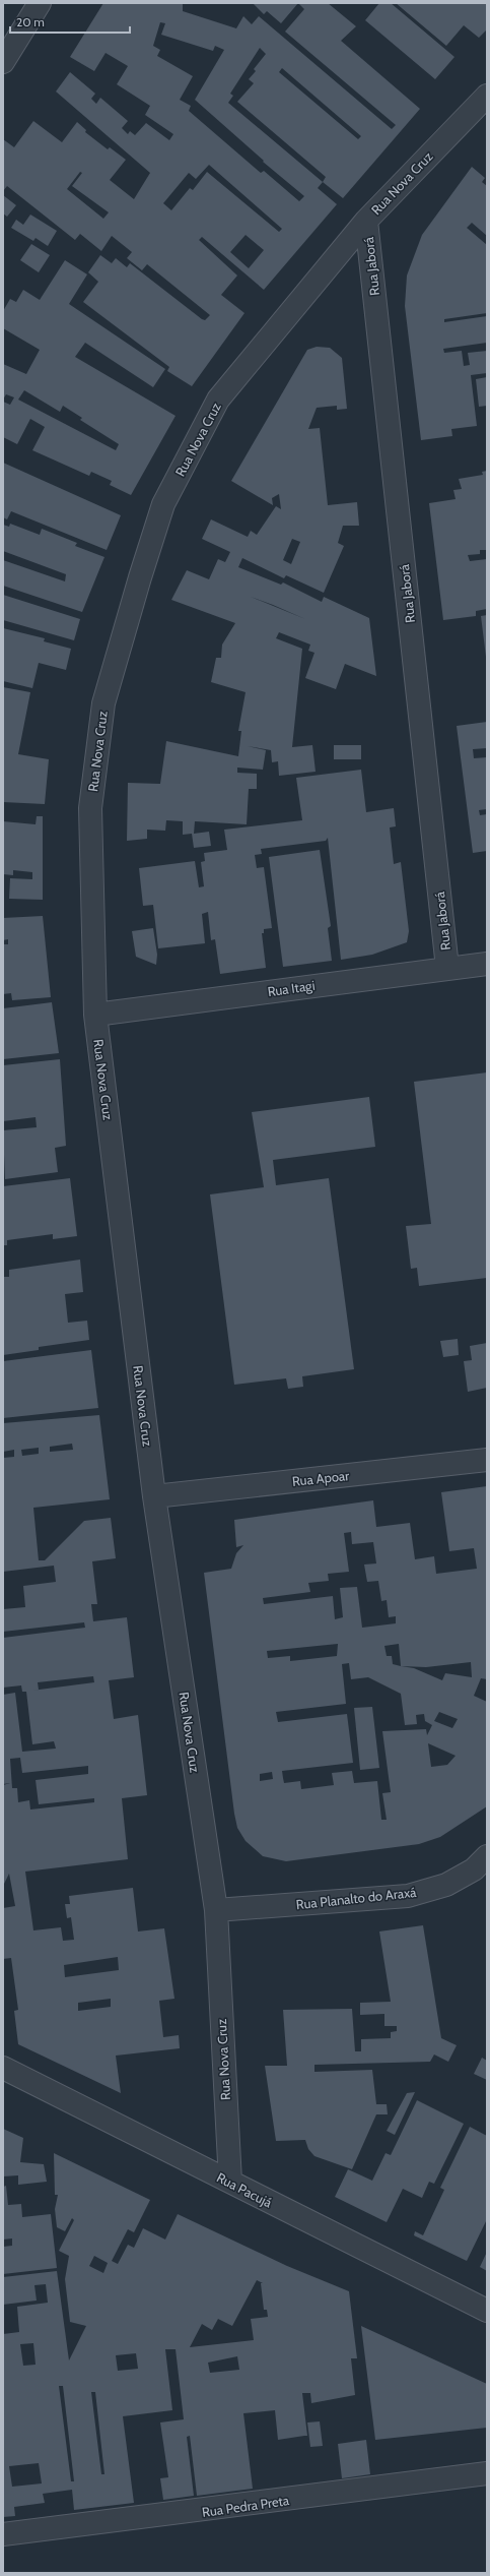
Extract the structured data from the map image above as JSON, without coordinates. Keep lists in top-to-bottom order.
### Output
{
  "streets": {
    "street": [
      "Rua Nova Cruz",
      "Rua Jaborá",
      "Rua Itagi",
      "Rua Apoar",
      "Rua Planalto do Araxá",
      "Rua Pacujá",
      "Rua Pedra Preta"
    ]
  },
  "crossings": [
    ["Rua Nova Cruz", "Rua Jaborá"],
    ["Rua Nova Cruz", "Rua Itagi"],
    ["Rua Nova Cruz", "Rua Apoar"],
    ["Rua Nova Cruz", "Rua Planalto do Araxá"],
    ["Rua Nova Cruz", "Rua Pacujá"],
    ["Rua Jaborá", "Rua Itagi"]
  ],
  "scale_bar": "20 m"
}
